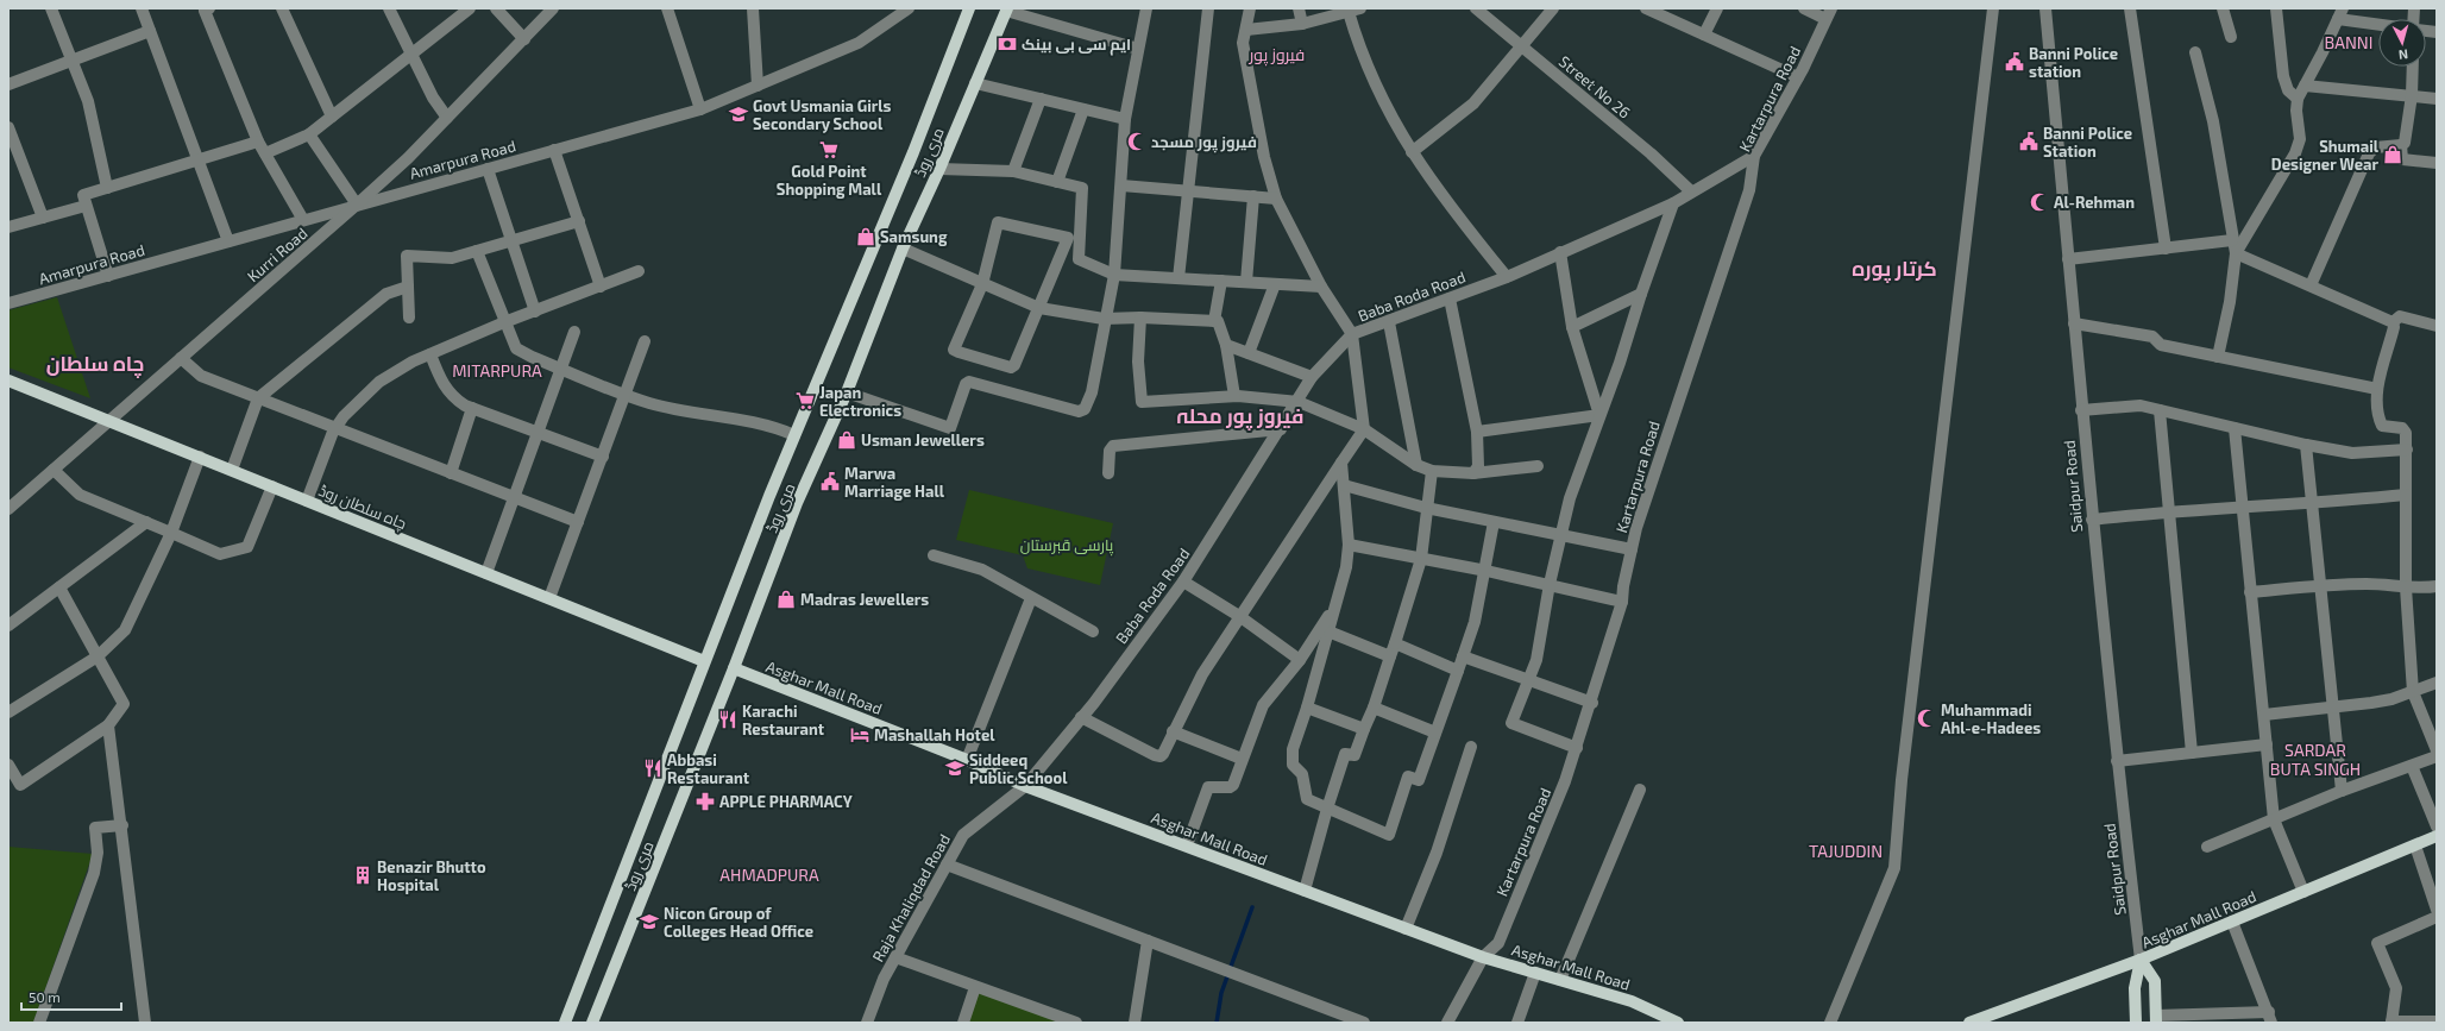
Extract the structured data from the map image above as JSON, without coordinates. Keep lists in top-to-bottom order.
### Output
{
  "streets": {
    "main road": [
      "مری روڈ",
      "Saidpur Road",
      "چاہ سلطان روڈ",
      "Asghar Mall Road"
    ],
    "street": [
      "Street No 26",
      "Kartarpura Road",
      "Amarpura Road",
      "Kurri Road",
      "Baba Roda Road",
      "Raja Khaliqdad Road"
    ]
  },
  "crossings": [
    ["Street No 26", "Baba Roda Road"],
    ["Kartarpura Road", "Baba Roda Road"],
    ["Kartarpura Road", "Asghar Mall Road"],
    ["مری روڈ", "چاہ سلطان روڈ"],
    ["مری روڈ", "Asghar Mall Road"],
    ["Amarpura Road", "Kurri Road"],
    ["Kurri Road", "چاہ سلطان روڈ"],
    ["Baba Roda Road", "Asghar Mall Road"],
    ["Baba Roda Road", "Raja Khaliqdad Road"],
    ["Saidpur Road", "Asghar Mall Road"],
    ["Asghar Mall Road", "Raja Khaliqdad Road"]
  ],
  "districts": [
    "BANNI",
    "فیروز پور",
    "کرتار پورہ",
    "چاہ سلطان",
    "MITARPURA",
    "فیروز پور محلہ",
    "SARDAR BUTA SINGH",
    "TAJUDDIN",
    "AHMADPURA"
  ],
  "parks": ["پارسی قبرستان"],
  "places": {
    "bank": ["ایم سی بی بینک"],
    "public building": ["Banni Police station", "Banni Police Station", "Marwa Marriage Hall"],
    "school or university": ["Govt Usmania Girls Secondary School", "Siddeeq Public School", "Nicon Group of Colleges Head Office"],
    "mosque": ["فیروز پور مسجد", "Al-Rehman", "Muhammadi Ahl-e-Hadees"],
    "supermarket": ["Gold Point Shopping Mall", "Japan Electronics"],
    "shop": [
      "Shumail Designer Wear",
      "Samsung",
      "Usman Jewellers",
      "Madras Jewellers"
    ],
    "restaurant": ["Karachi Restaurant", "Abbasi Restaurant"],
    "hotel": ["Mashallah Hotel"],
    "pharmacy": ["APPLE PHARMACY"],
    "building": ["Benazir Bhutto Hospital"]
  },
  "scale_bar": "50 m",
  "north": "bottom"
}
